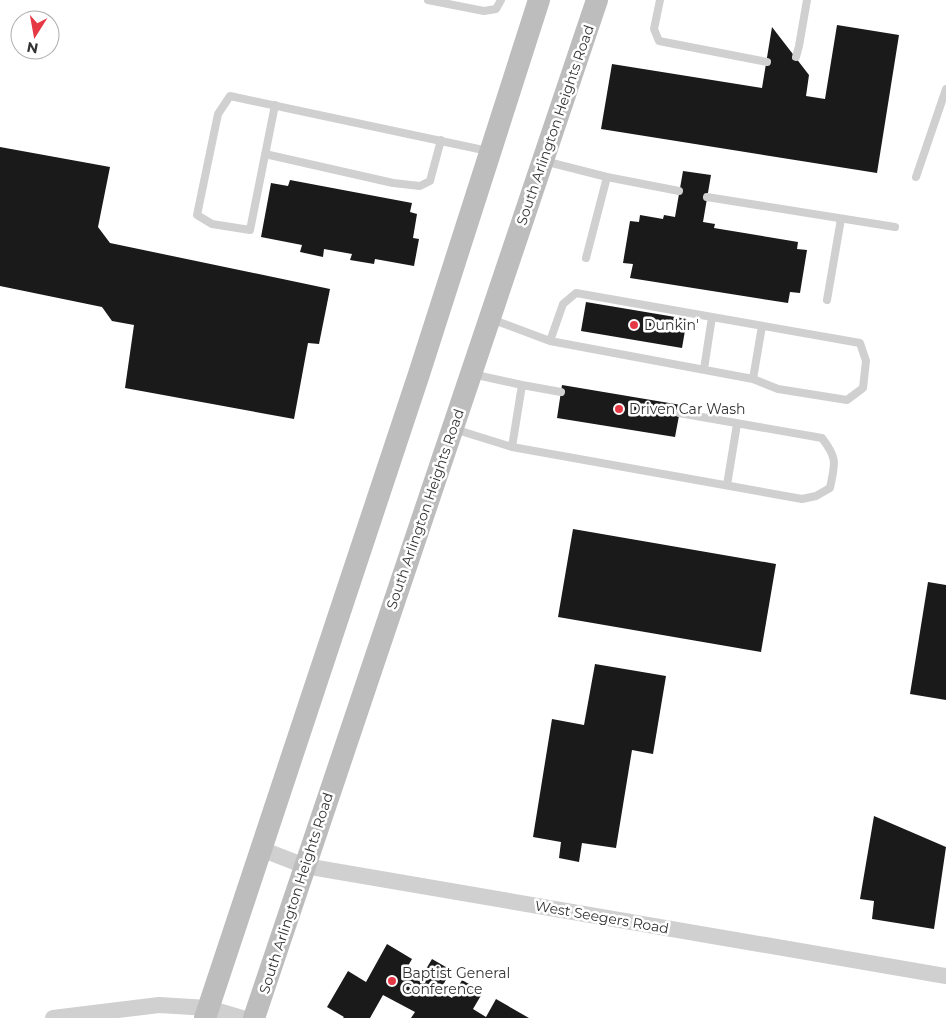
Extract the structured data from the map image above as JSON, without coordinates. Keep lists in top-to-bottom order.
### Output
{
  "streets": {
    "main road": ["South Arlington Heights Road"],
    "street": ["West Seegers Road"]
  },
  "crossings": [
    ["South Arlington Heights Road", "West Seegers Road"]
  ],
  "places": ["Dunkin'", "Driven Car Wash", "Baptist General Conference"],
  "north": "bottom"
}
